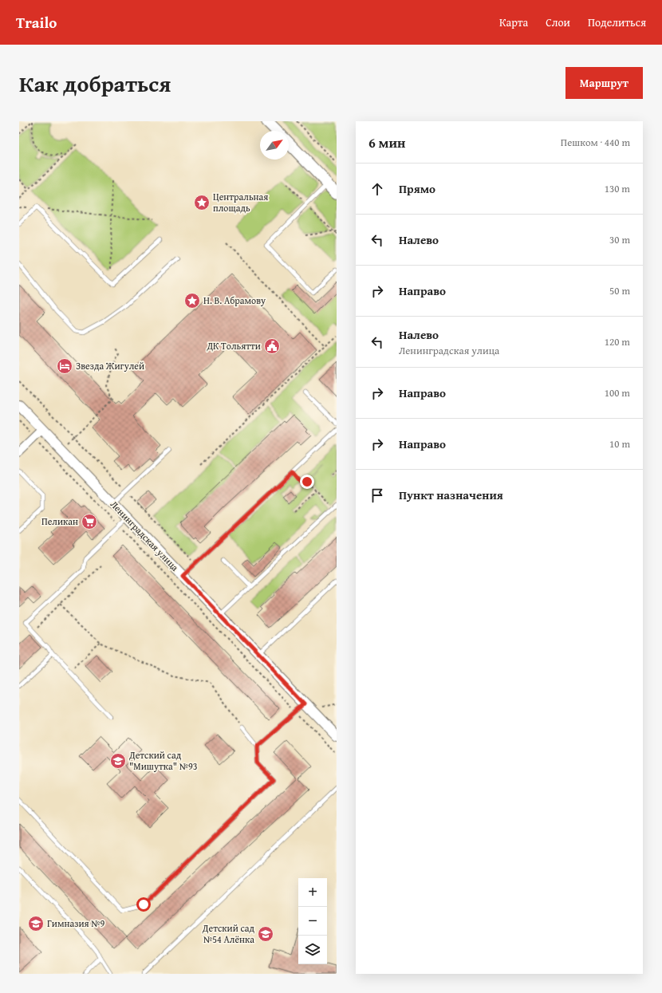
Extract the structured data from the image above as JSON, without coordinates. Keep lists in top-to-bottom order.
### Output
{
  "streets": {
    "street": ["Ленинградская улица"]
  },
  "places": {
    "place": ["Центральная площадь", "Н. В. Абрамову"],
    "public building": ["ДК Тольятти"],
    "hotel": ["Звезда Жигулей"],
    "supermarket": ["Пеликан"],
    "school or university": ["Детский сад \"Мишутка\" №93", "Гимназия №9", "Детский сад №54 Алёнка"]
  },
  "north": "top right",
  "page": {
    "header": "Trailo",
    "nav": ["Карта", "Слои", "Поделиться"],
    "title": "Как добраться",
    "buttons": "Маршрут",
    "heading": ["6 мин", "Пешком · 440 m"],
    "list": [
      ["Прямо", "130 m"],
      ["Налево", "30 m"],
      ["Направо", "50 m"],
      ["Налево", "Ленинградская улица", "120 m"],
      ["Направо", "100 m"],
      ["Направо", "10 m"],
      "Пункт назначения"
    ],
    "map_buttons": ["+", "−"]
  }
}
